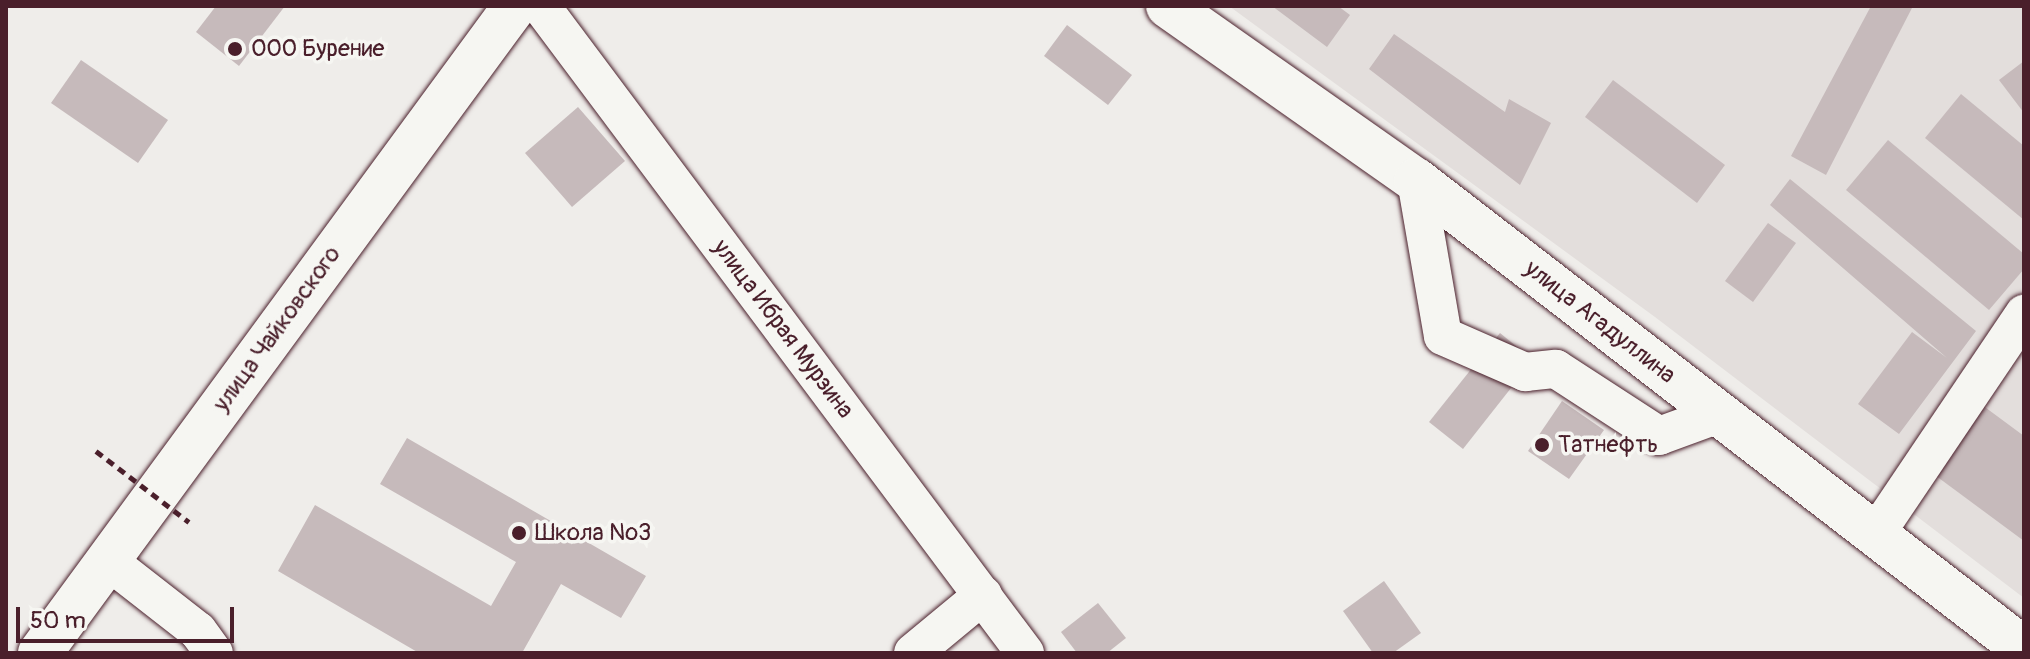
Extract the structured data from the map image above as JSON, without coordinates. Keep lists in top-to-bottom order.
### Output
{
  "streets": {
    "main road": ["улица Агадуллина", "улица Чайковского"],
    "street": ["улица Ибрая Мурзина"]
  },
  "places": ["ООО Бурение", "Татнефть", "Школа №3"],
  "scale_bar": "50 m"
}
